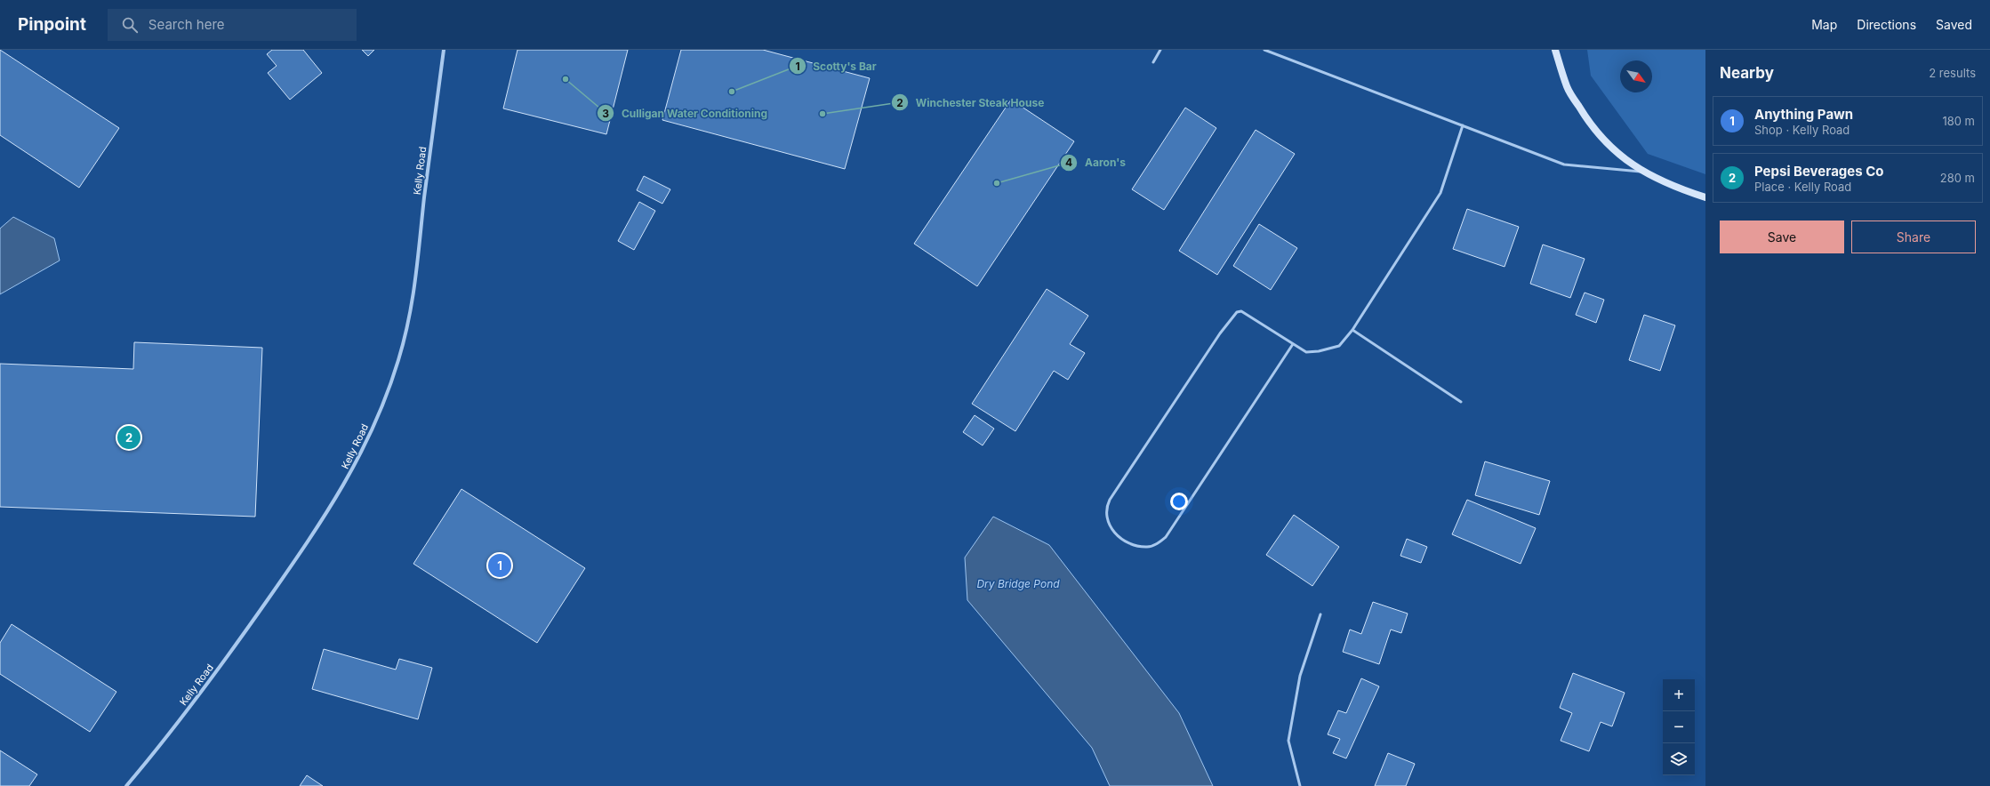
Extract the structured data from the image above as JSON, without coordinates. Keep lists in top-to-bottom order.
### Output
{
  "streets": {
    "street": ["Kelly Road"]
  },
  "water": ["Dry Bridge Pond"],
  "places": [
    "Culligan Water Conditioning",
    "Scotty's Bar",
    "Winchester Steak House",
    "Aaron's"
  ],
  "north": "bottom right",
  "page": {
    "header": "Pinpoint",
    "search": "Search here",
    "nav": ["Map", "Directions", "Saved"],
    "heading": ["Nearby", "2 results"],
    "list": [
      {
        "mark": "1",
        "name": "Anything Pawn",
        "note": "Shop · Kelly Road",
        "value": "180 m"
      },
      {
        "mark": "2",
        "name": "Pepsi Beverages Co",
        "note": "Place · Kelly Road",
        "value": "280 m"
      }
    ],
    "buttons": ["Save", "Share"],
    "pins": ["2", "1"],
    "map_buttons": ["+", "−"]
  }
}
